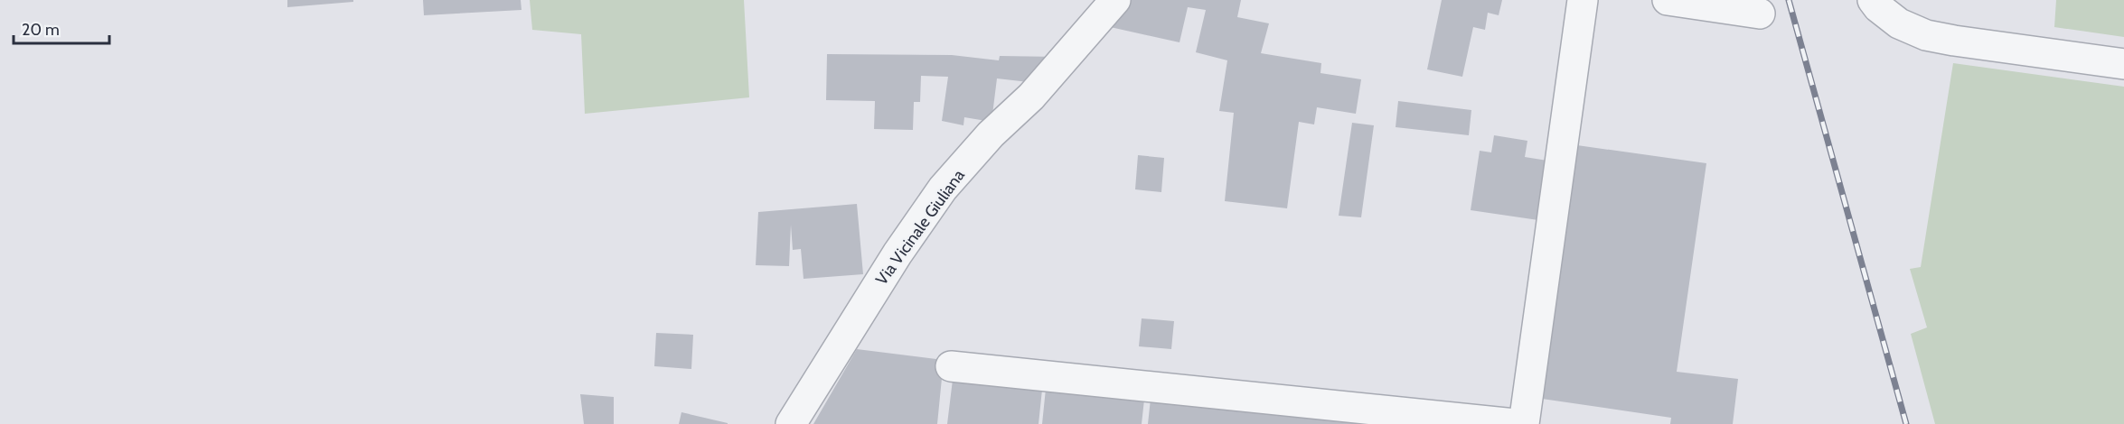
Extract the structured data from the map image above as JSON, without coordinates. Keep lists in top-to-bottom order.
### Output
{
  "streets": {
    "street": ["Via Vicinale Giuliana"]
  },
  "scale_bar": "20 m"
}
